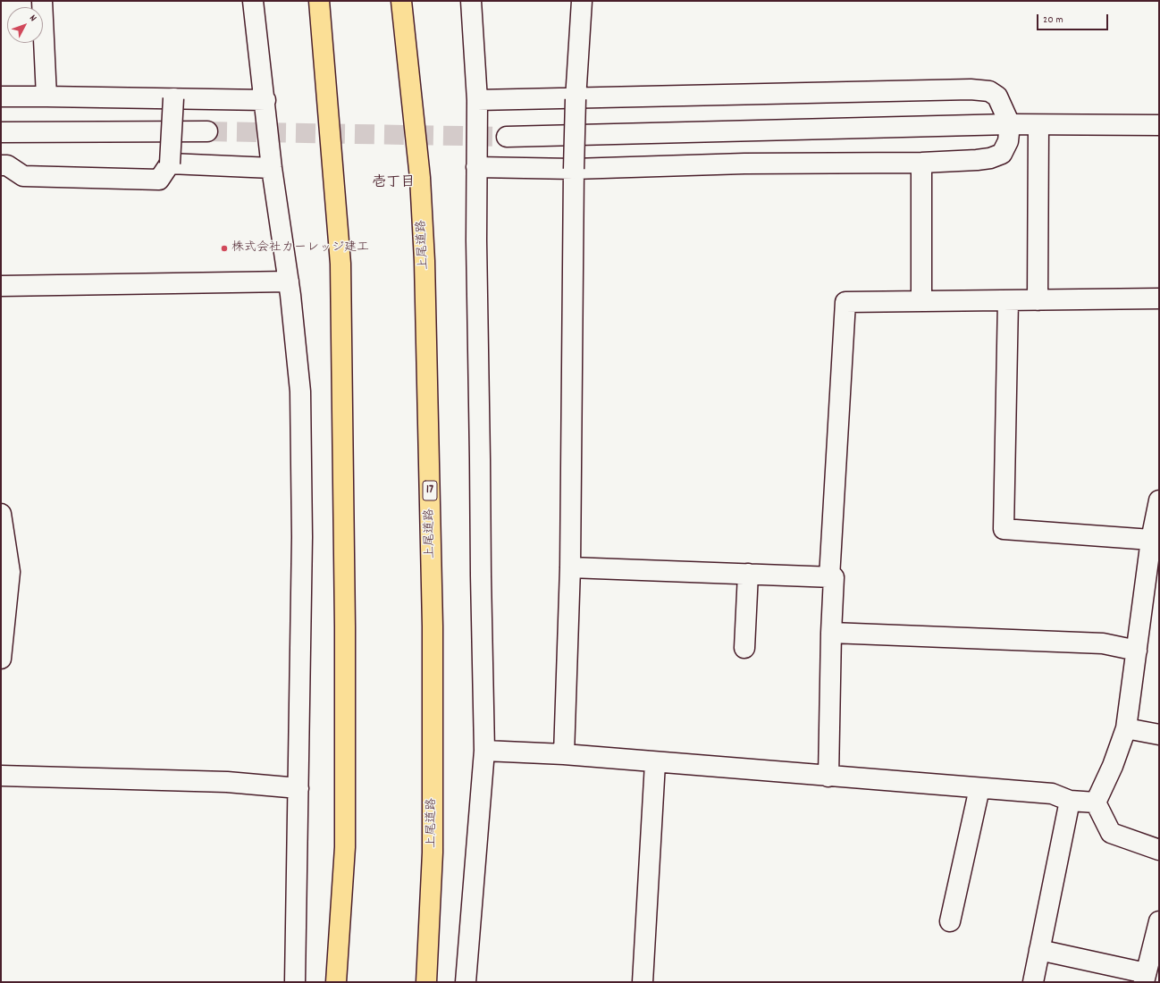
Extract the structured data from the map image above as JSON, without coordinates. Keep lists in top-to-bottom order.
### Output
{
  "streets": {
    "highway": ["上尾道路", "17"]
  },
  "districts": ["壱丁目"],
  "places": ["株式会社カーレッジ建工"],
  "scale_bar": "20 m",
  "north": "top right"
}
